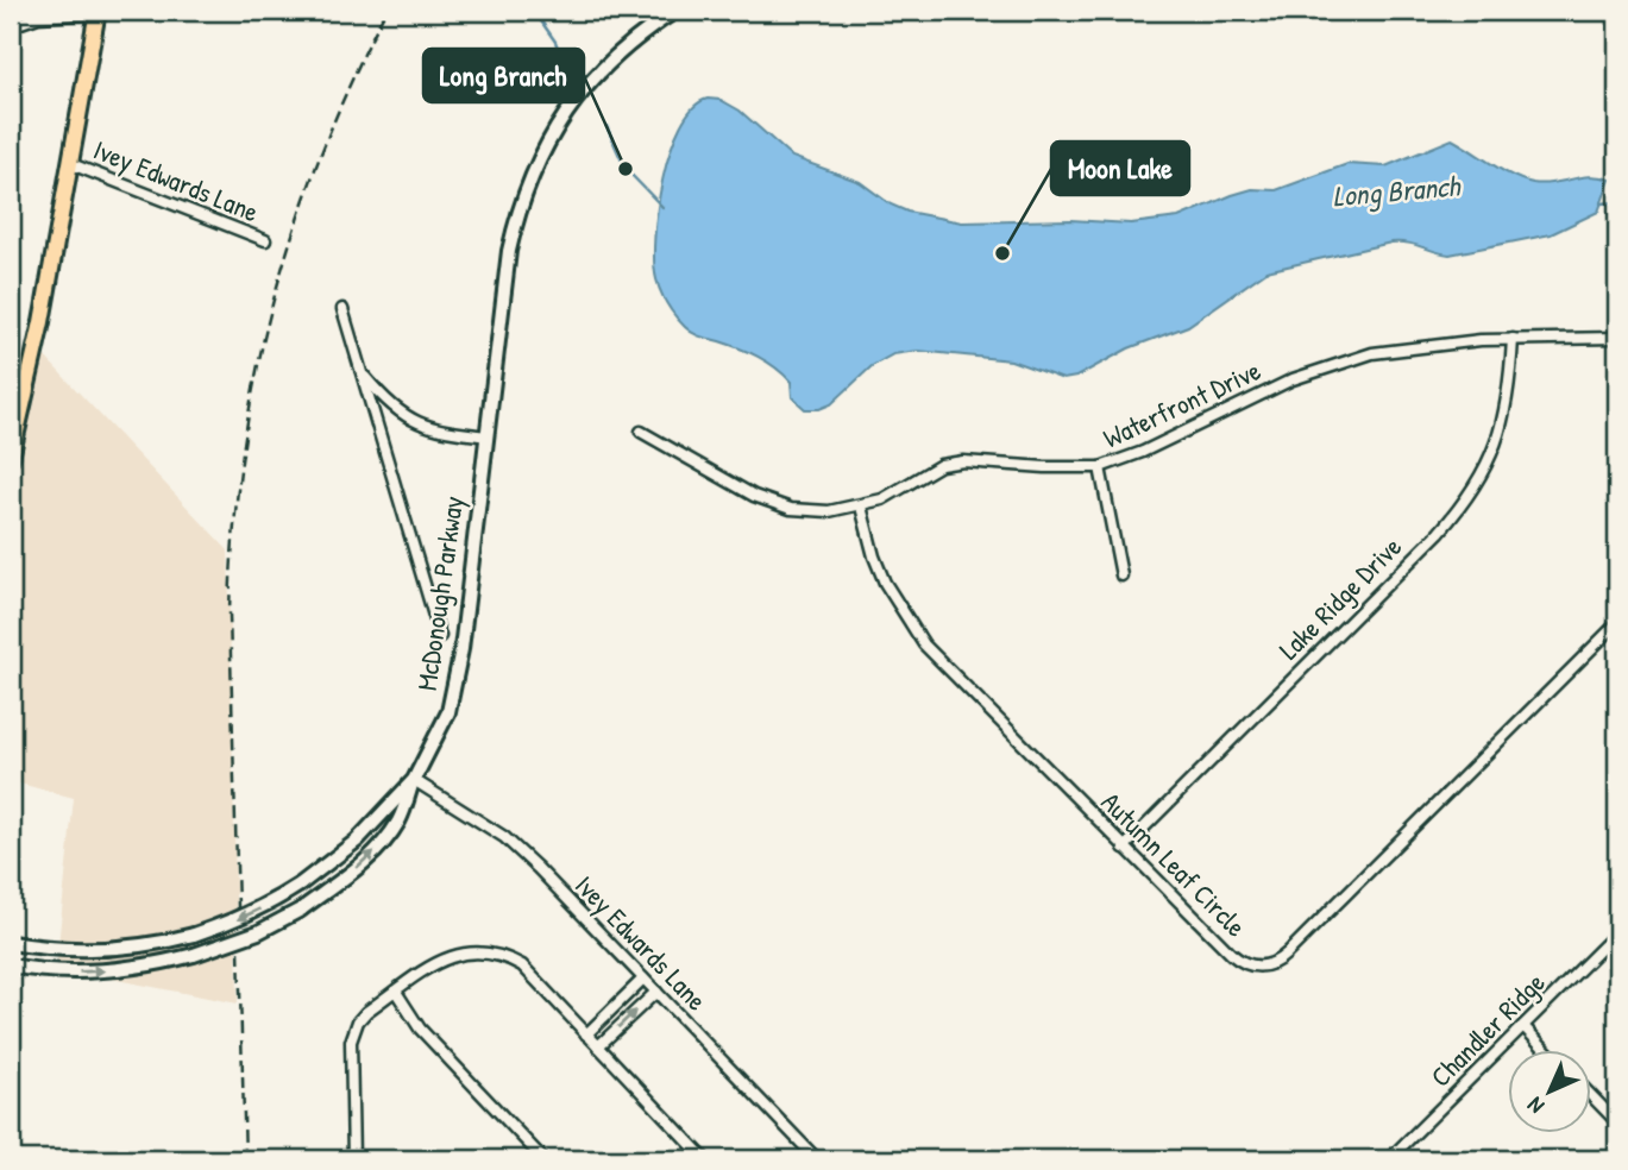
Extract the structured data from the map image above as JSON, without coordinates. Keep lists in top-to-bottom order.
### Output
{
  "streets": {
    "street": [
      "Ivey Edwards Lane",
      "Waterfront Drive",
      "McDonough Parkway",
      "Lake Ridge Drive",
      "Autumn Leaf Circle",
      "Chandler Ridge"
    ]
  },
  "crossings": [
    ["Ivey Edwards Lane", "McDonough Parkway"],
    ["Waterfront Drive", "Lake Ridge Drive"],
    ["Waterfront Drive", "Autumn Leaf Circle"],
    ["Lake Ridge Drive", "Autumn Leaf Circle"]
  ],
  "water": ["Long Branch"],
  "places": ["Long Branch", "Moon Lake"],
  "north": "bottom left"
}
